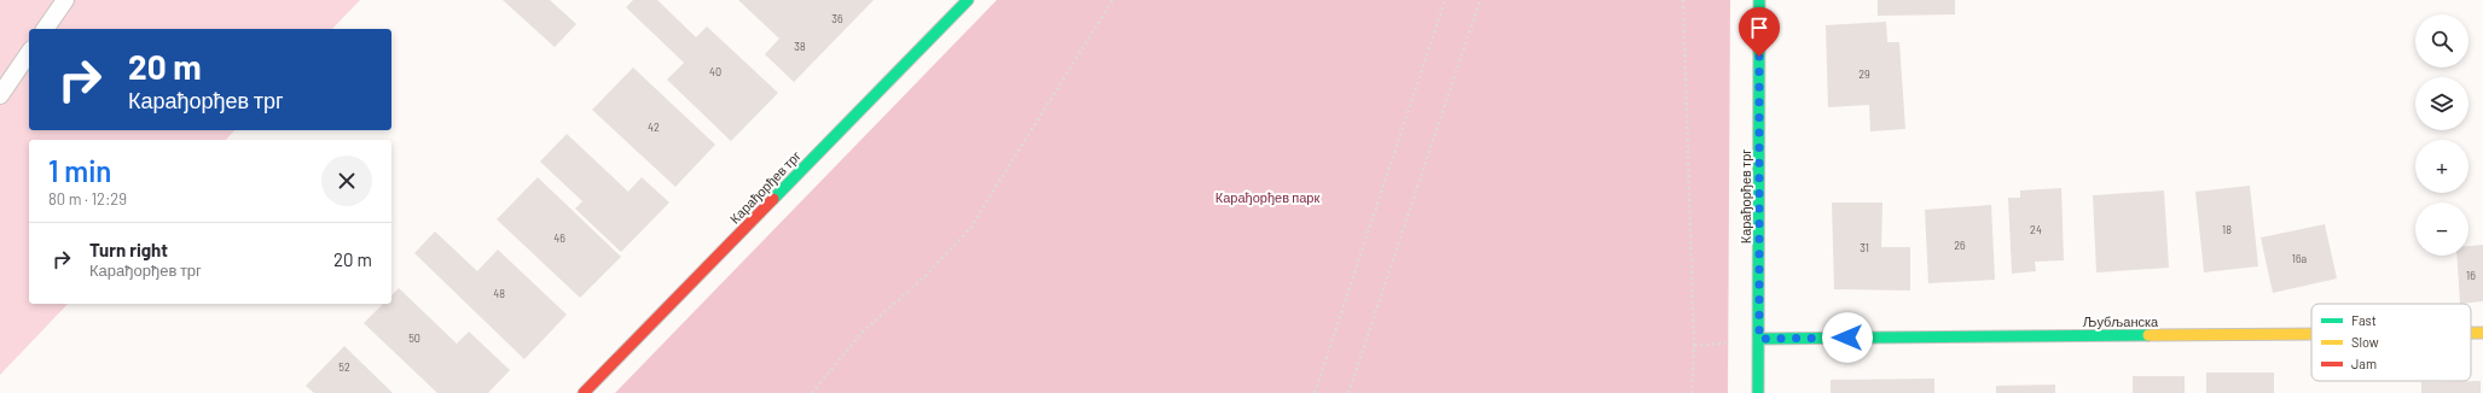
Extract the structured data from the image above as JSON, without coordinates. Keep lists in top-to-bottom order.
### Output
{
  "streets": {
    "street": ["Карађорђев трг", "Љубљанска"]
  },
  "crossings": [
    ["Карађорђев трг", "Љубљанска"]
  ],
  "parks": ["Карађорђев парк"],
  "house_numbers": [
    "36",
    "38",
    "40",
    "29",
    "42",
    "24",
    "18",
    "46",
    "26",
    "31",
    "16a",
    "16",
    "48",
    "50",
    "52"
  ],
  "legend": ["Fast", "Slow", "Jam"],
  "page": {
    "map_buttons": ["+", "−"],
    "turn": ["20 m", "Карађорђев трг"],
    "heading": ["1 min", "80 m · 12:29"],
    "list": [
      {
        "name": "Turn right",
        "note": "Карађорђев трг",
        "value": "20 m"
      }
    ]
  }
}
